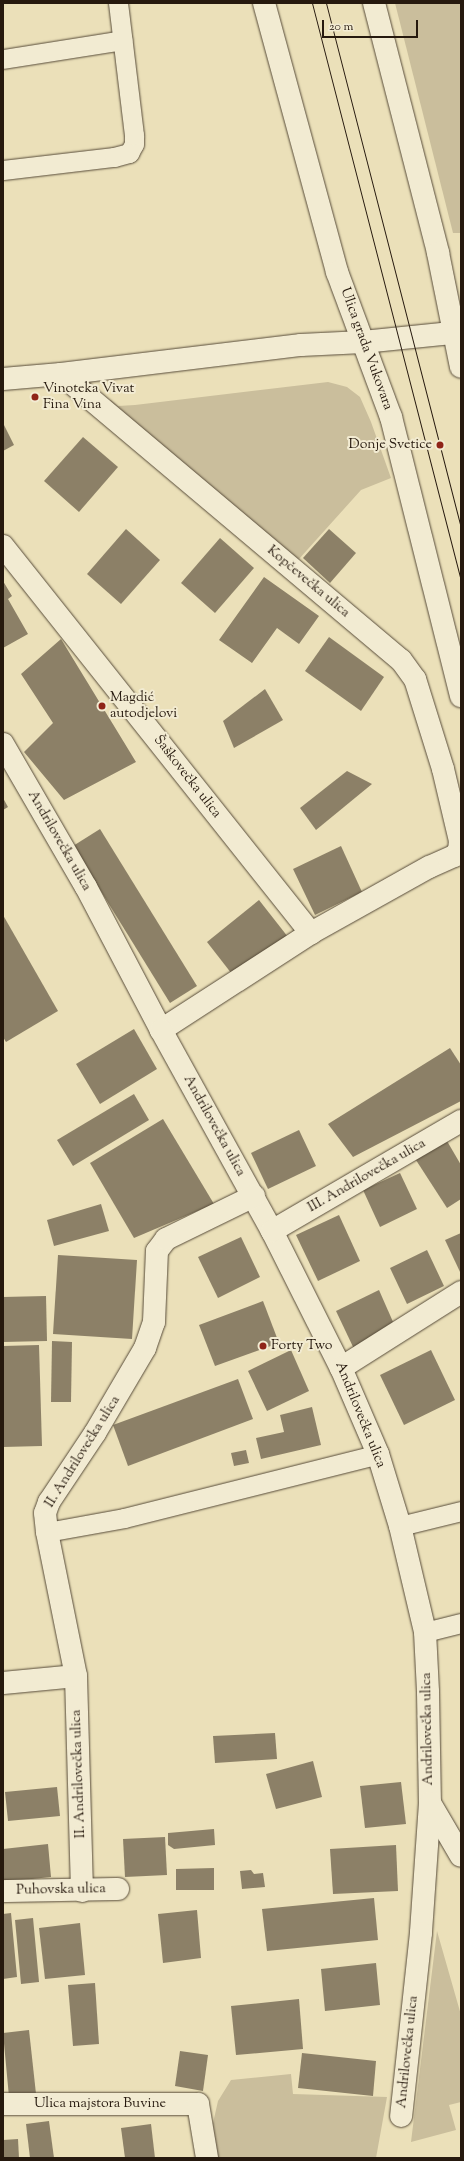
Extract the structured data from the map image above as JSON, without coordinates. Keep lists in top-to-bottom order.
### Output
{
  "streets": {
    "street": [
      "Ulica grada Vukovara",
      "Kopčevečka ulica",
      "Šaškovečka ulica",
      "Andrilovečka ulica",
      "III. Andrilovečka ulica",
      "II. Andrilovečka ulica",
      "Puhovska ulica",
      "Ulica majstora Buvine"
    ]
  },
  "crossings": [
    ["Kopčevečka ulica", "Šaškovečka ulica"],
    ["Andrilovečka ulica", "III. Andrilovečka ulica"],
    ["Andrilovečka ulica", "II. Andrilovečka ulica"],
    ["II. Andrilovečka ulica", "Puhovska ulica"]
  ],
  "places": [
    "Vinoteka Vivat Fina Vina",
    "Donje Svetice",
    "Magdić autodjelovi",
    "Forty Two"
  ],
  "scale_bar": "20 m"
}
